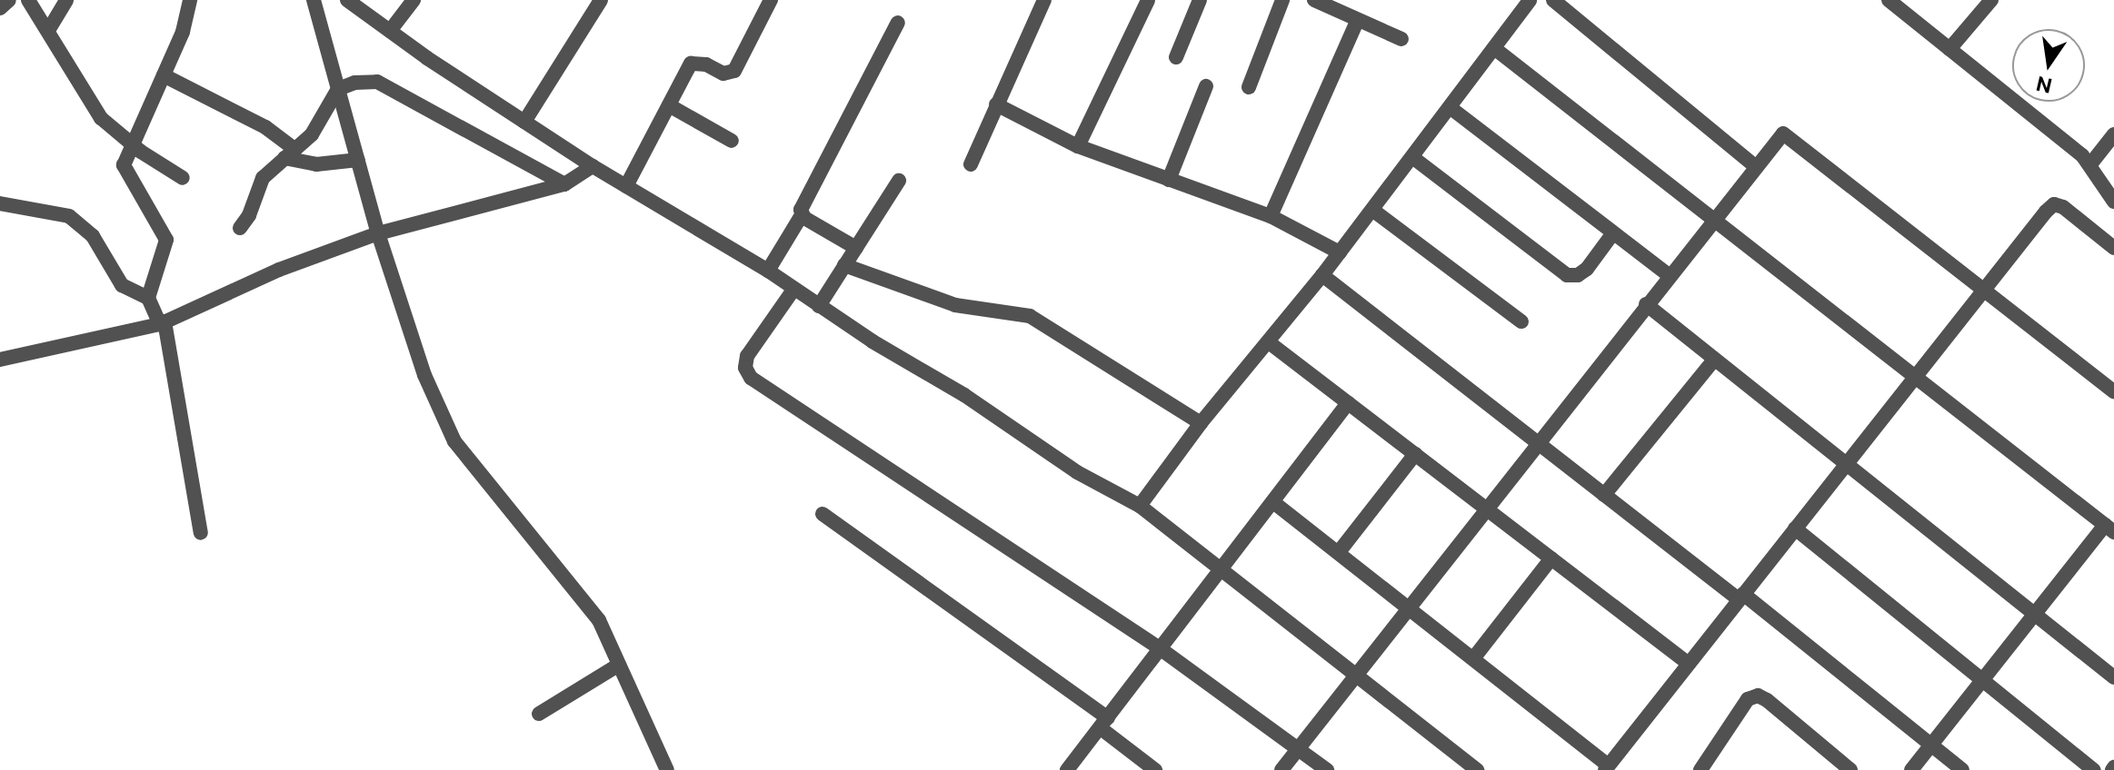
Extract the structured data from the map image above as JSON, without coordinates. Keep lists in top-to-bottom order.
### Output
{
  "north": "bottom"
}
